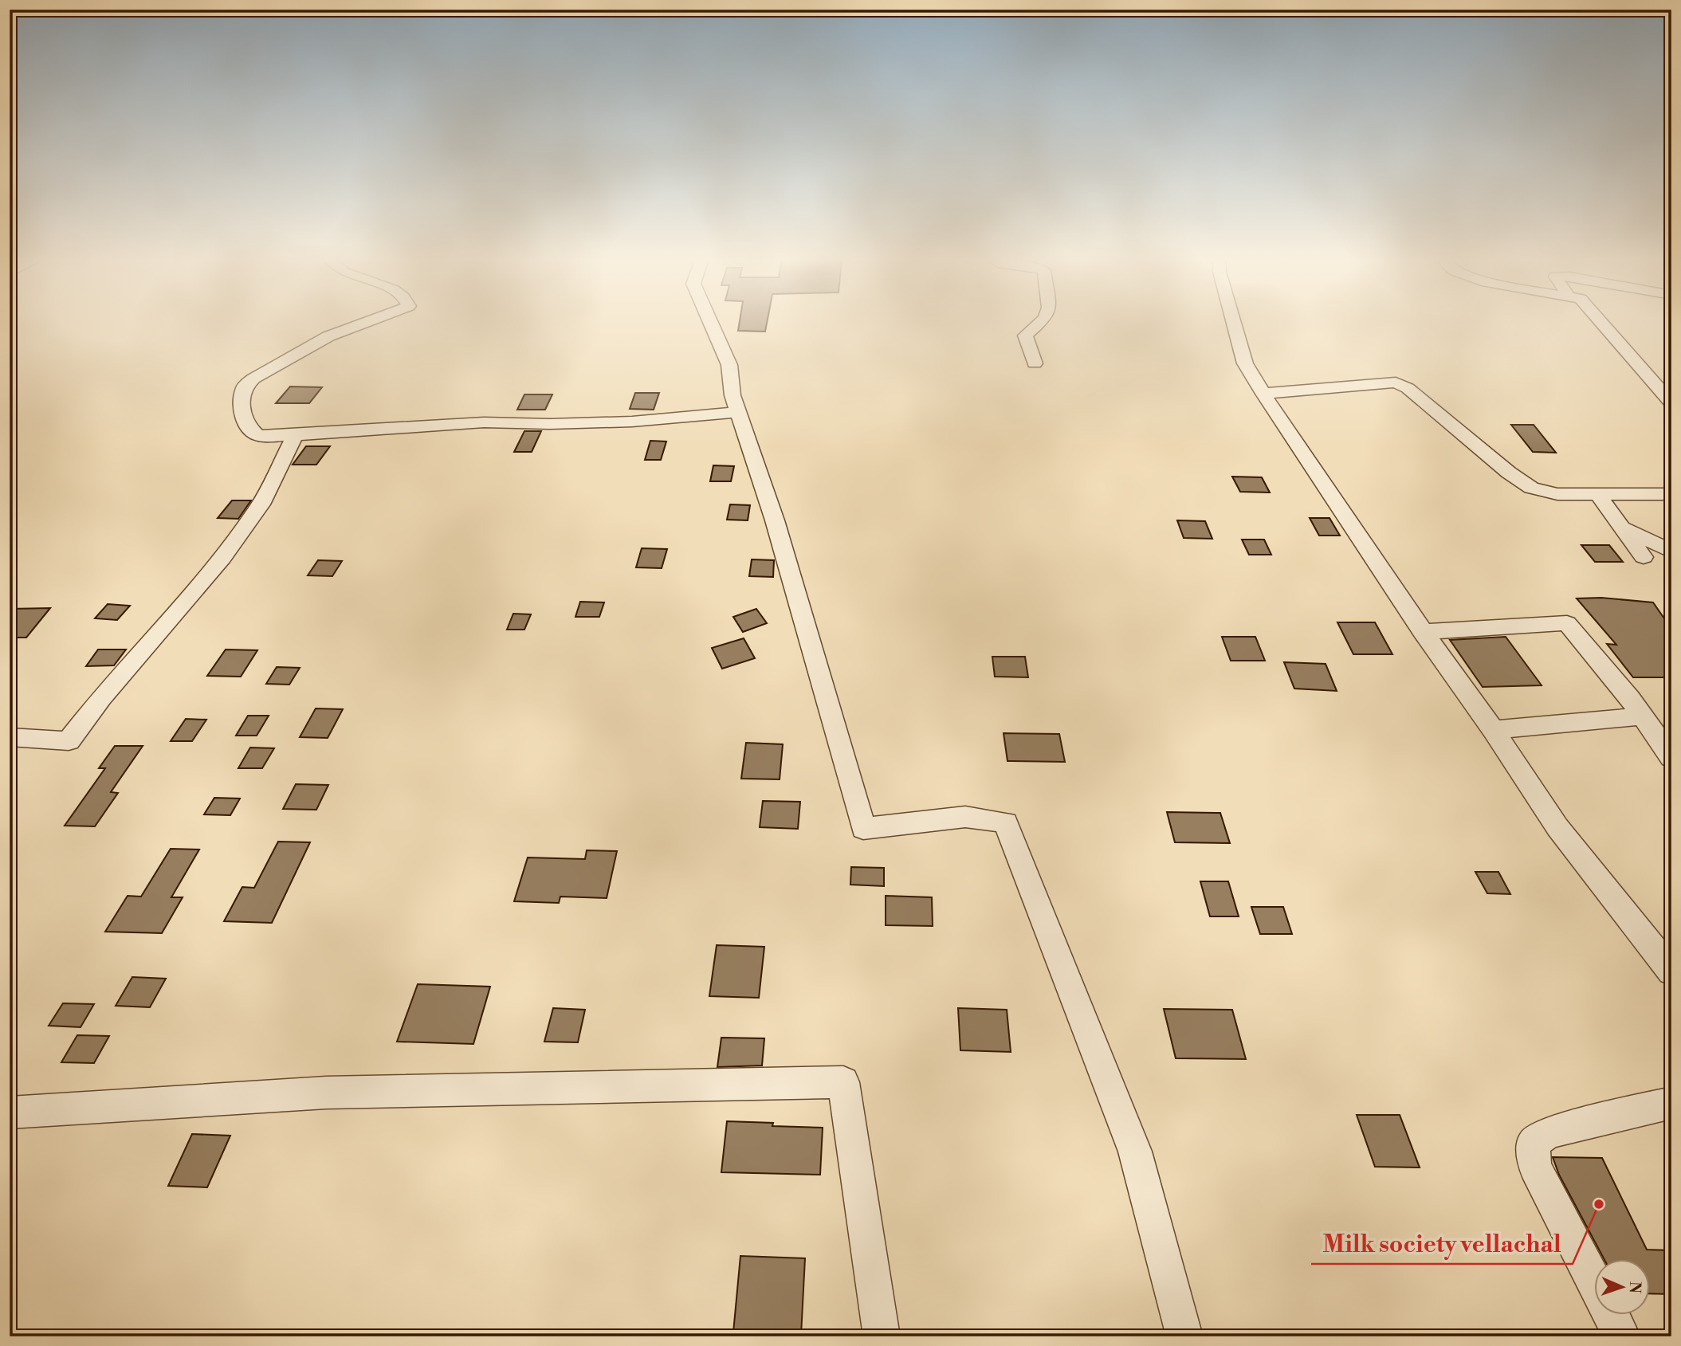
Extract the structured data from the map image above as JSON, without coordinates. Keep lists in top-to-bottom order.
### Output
{
  "places": ["Milk society vellachal"],
  "north": "right"
}
